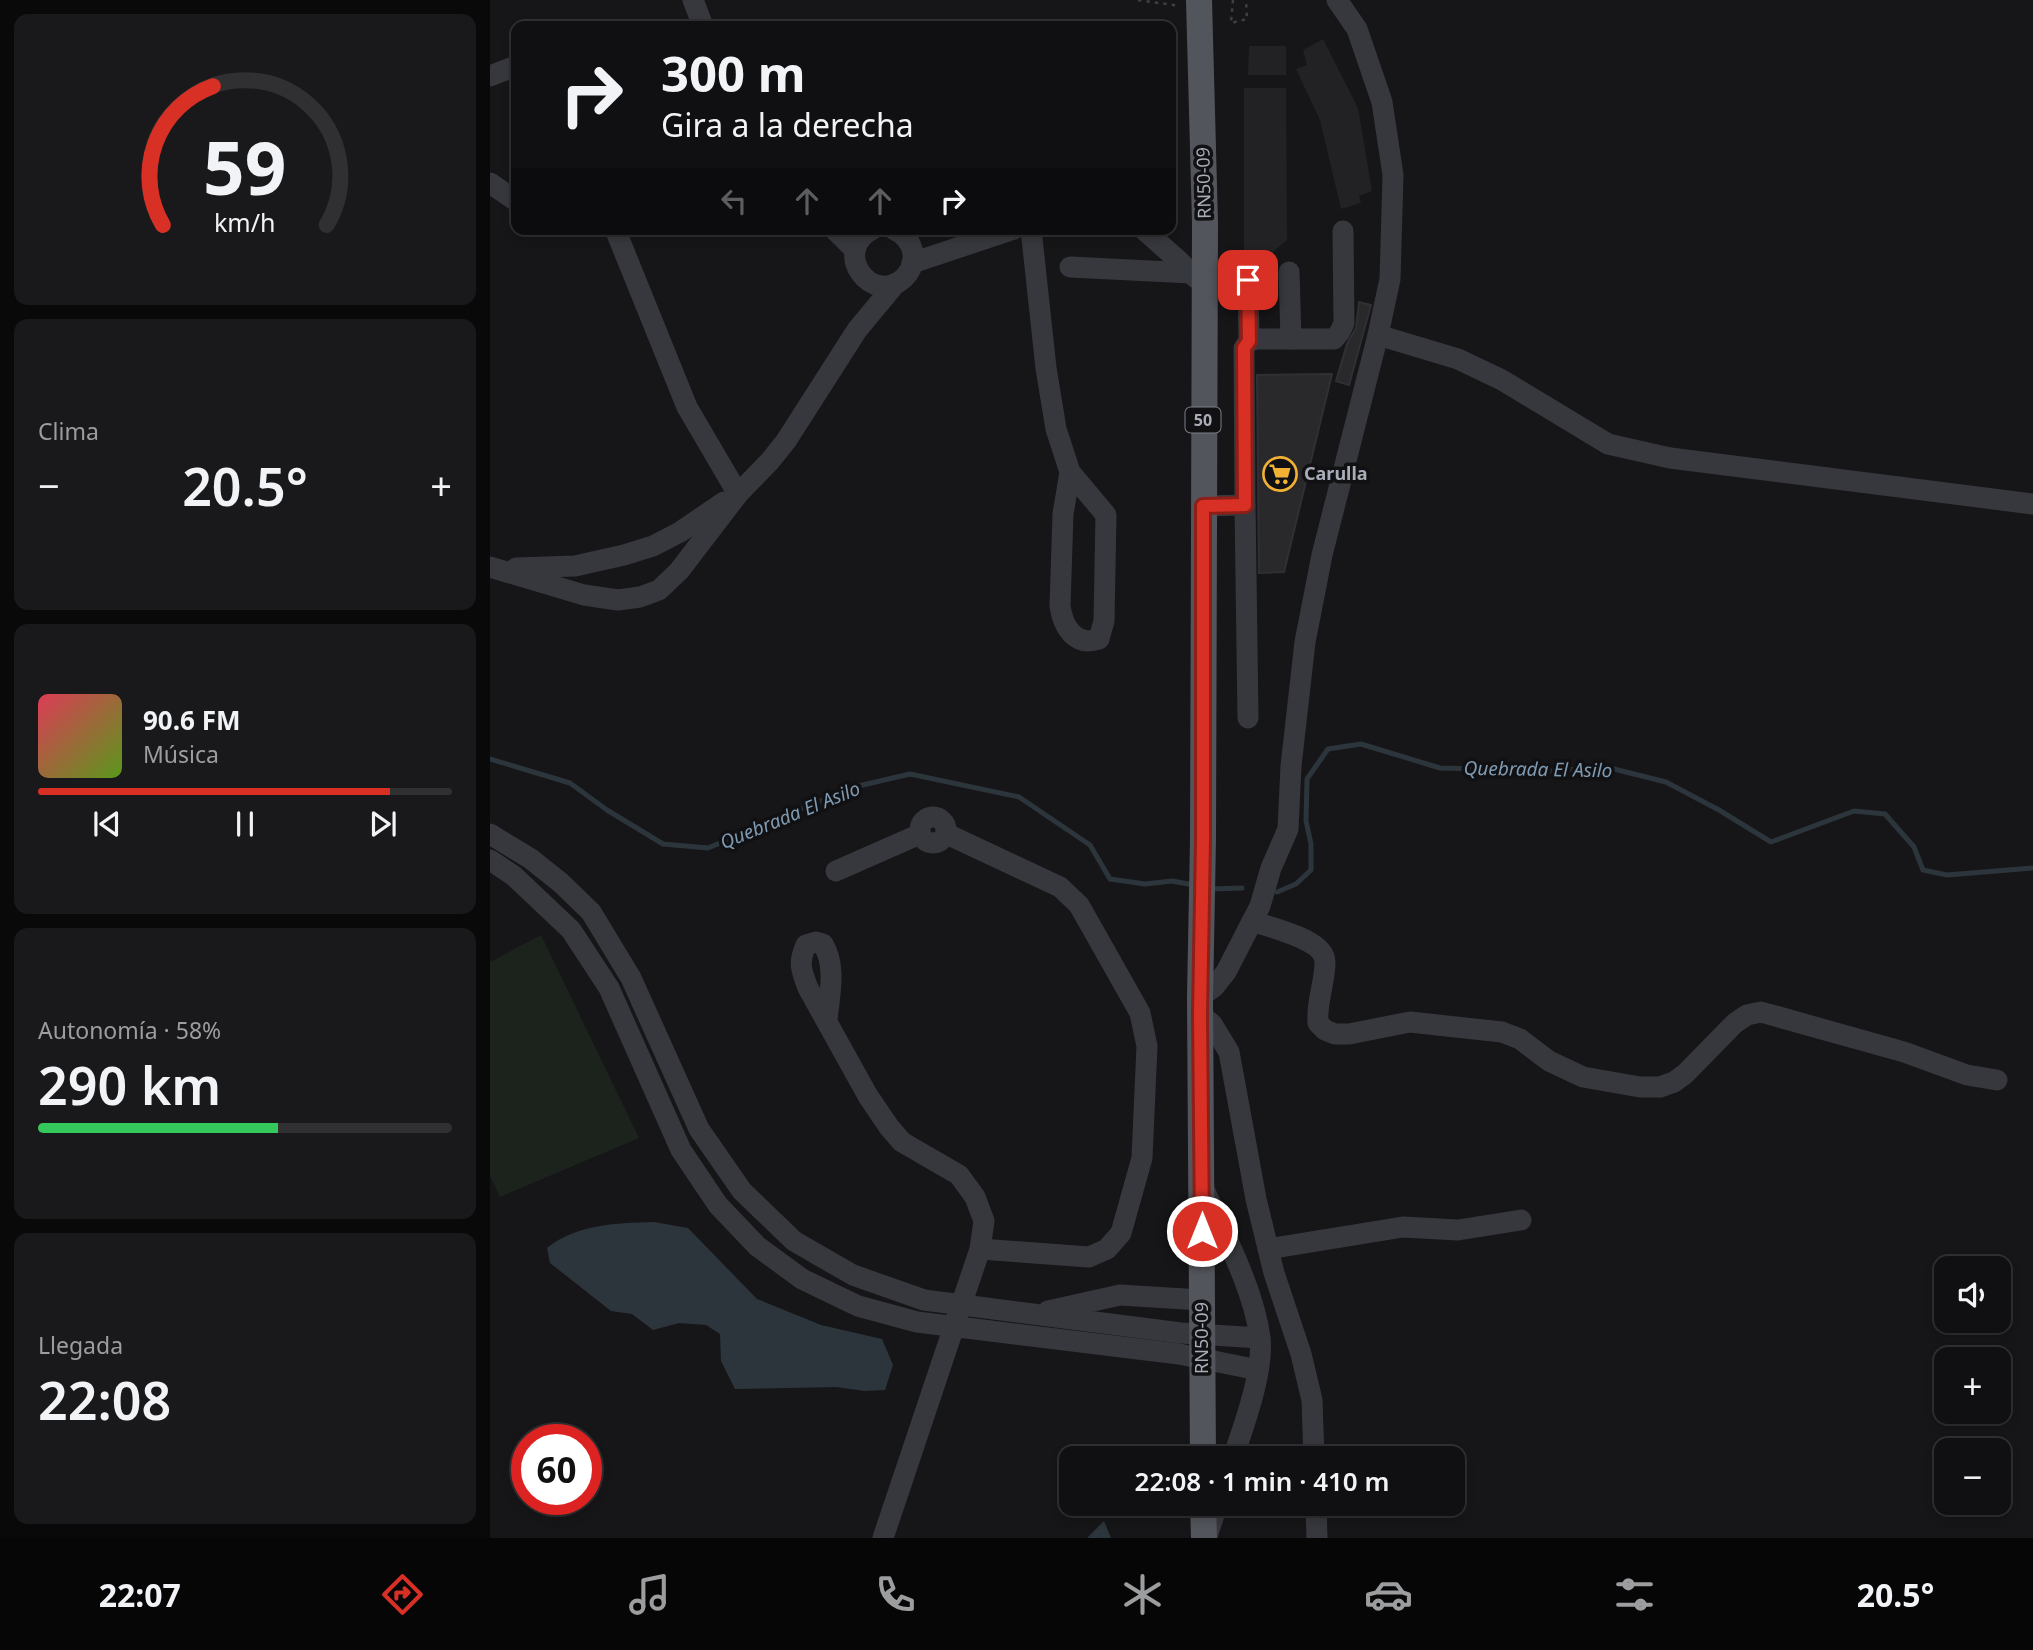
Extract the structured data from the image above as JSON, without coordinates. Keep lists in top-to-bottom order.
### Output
{
  "streets": {
    "main road": ["RN50-09", "50"]
  },
  "water": ["Quebrada El Asilo"],
  "places": {
    "supermarket": ["Carulla"]
  },
  "page": {
    "turn": ["300 m", "Gira a la derecha"],
    "tile": [
      "Clima",
      ["Autonomía · 58%", "290 km"],
      ["Llegada", "22:08"]
    ],
    "heat": ["−", "20.5°", "+"],
    "song": ["90.6 FM", "Música"],
    "map_buttons": ["+", "−"],
    "limit": "60",
    "trip": "22:08 · 1 min · 410 m",
    "tabs": ["22:07", "20.5°"],
    "gauge": ["59", "km/h"]
  }
}
